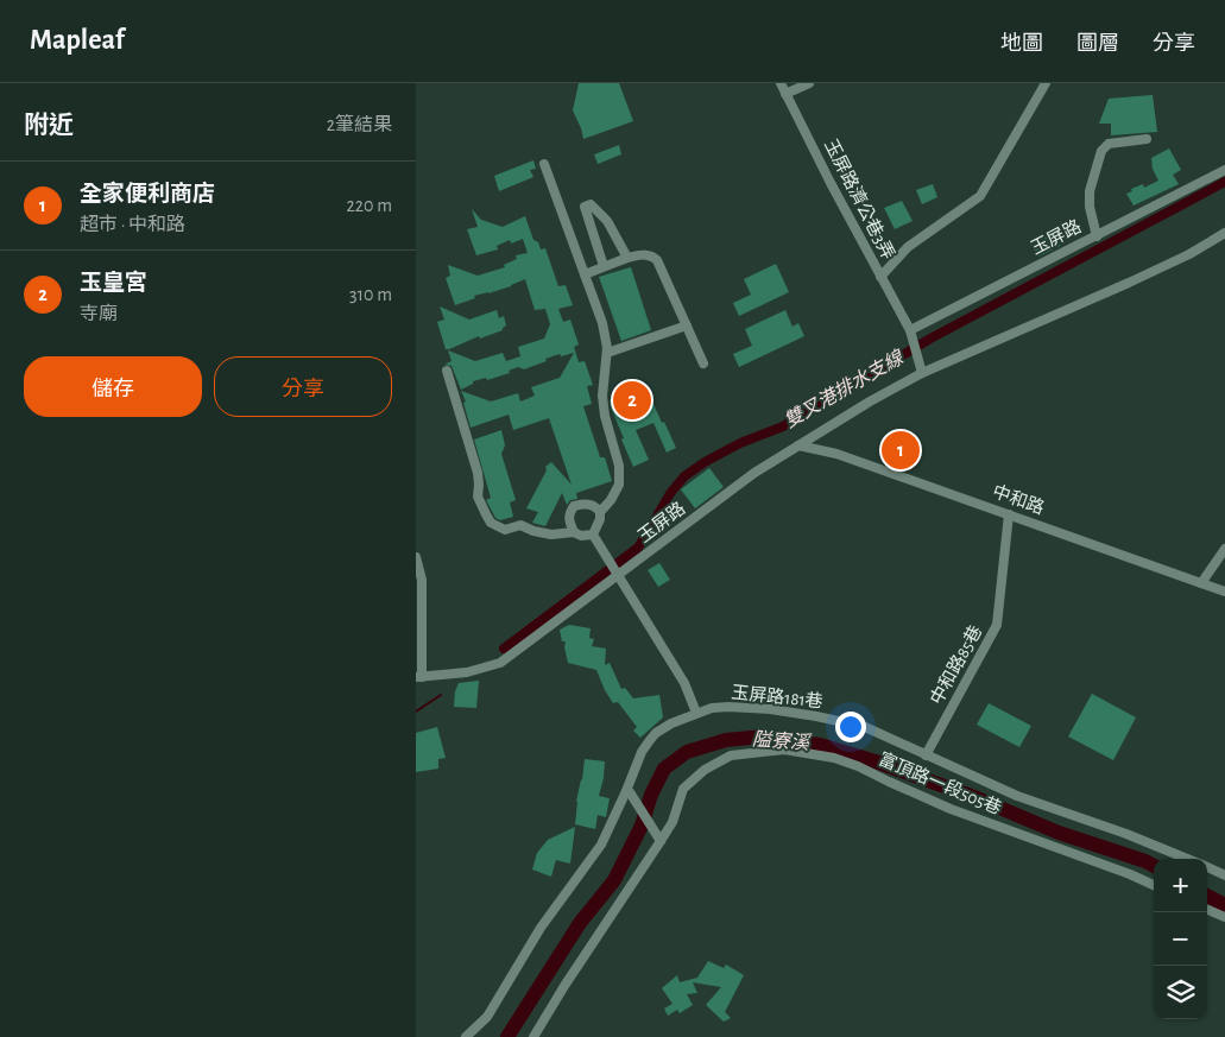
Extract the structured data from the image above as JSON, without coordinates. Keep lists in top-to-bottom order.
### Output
{
  "streets": {
    "street": [
      "玉屏路濟公巷3弄",
      "玉屏路",
      "中和路",
      "中和路85巷",
      "玉屏路181巷",
      "富頂路一段505巷"
    ]
  },
  "crossings": [
    ["玉屏路濟公巷3弄", "玉屏路"],
    ["玉屏路", "中和路"],
    ["中和路", "中和路85巷"],
    ["中和路85巷", "玉屏路181巷"]
  ],
  "water": ["雙叉港排水支線", "隘寮溪"],
  "page": {
    "header": "Mapleaf",
    "nav": ["地圖", "圖層", "分享"],
    "heading": ["附近", "2筆結果"],
    "list": [
      {
        "mark": "1",
        "name": "全家便利商店",
        "note": "超市 · 中和路",
        "value": "220 m"
      },
      {
        "mark": "2",
        "name": "玉皇宮",
        "note": "寺廟",
        "value": "310 m"
      }
    ],
    "buttons": ["儲存", "分享"],
    "pins": ["2", "1"],
    "map_buttons": ["+", "−"]
  }
}
